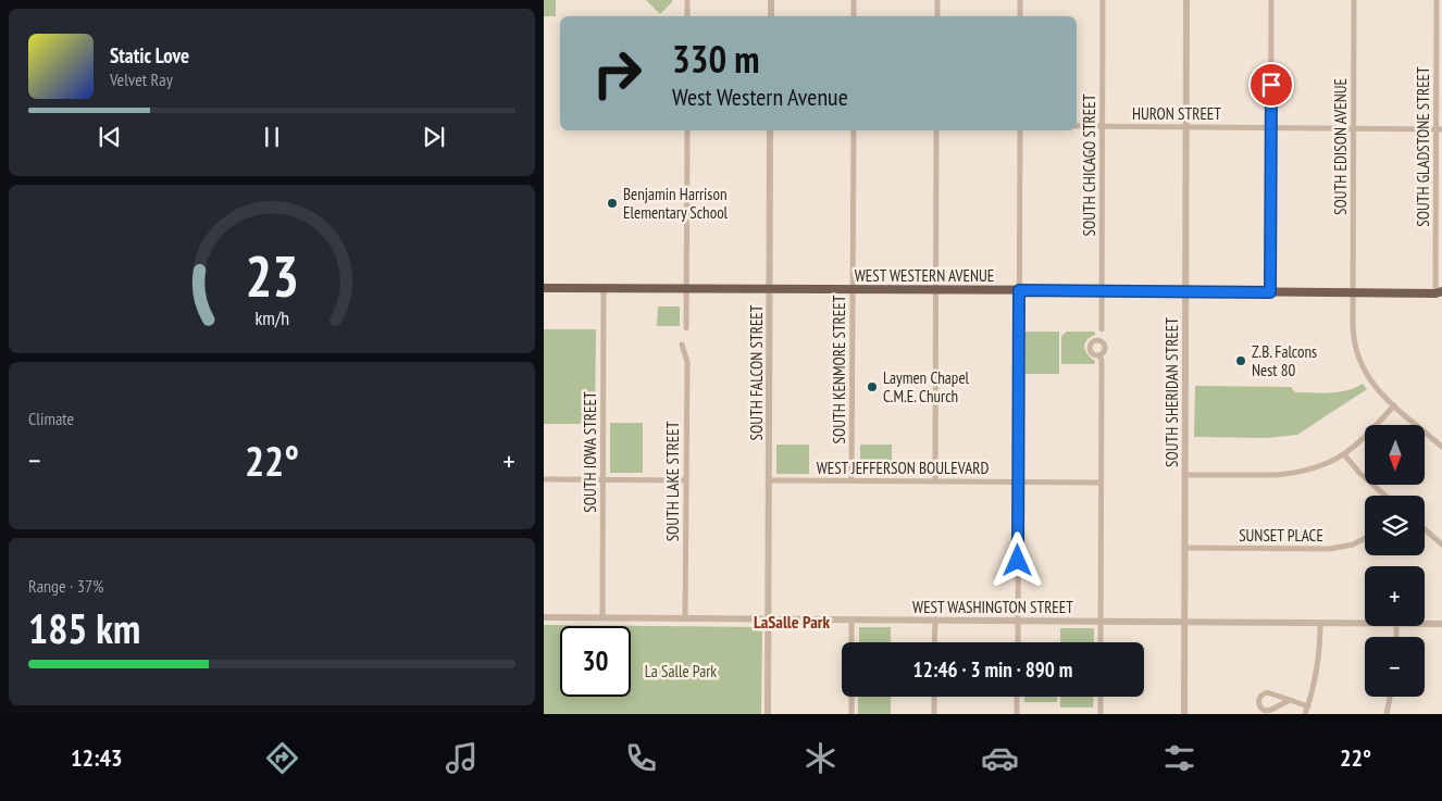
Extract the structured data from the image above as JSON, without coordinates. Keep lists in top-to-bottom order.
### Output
{
  "streets": {
    "main road": ["WEST WESTERN AVENUE"],
    "street": [
      "HURON STREET",
      "SOUTH EDISON AVENUE",
      "SOUTH GLADSTONE STREET",
      "SOUTH CHICAGO STREET",
      "SOUTH KENMORE STREET",
      "SOUTH FALCON STREET",
      "SOUTH SHERIDAN STREET",
      "SOUTH IOWA STREET",
      "WEST JEFFERSON BOULEVARD",
      "SOUTH LAKE STREET",
      "SUNSET PLACE",
      "WEST WASHINGTON STREET"
    ]
  },
  "crossings": [
    ["HURON STREET", "SOUTH EDISON AVENUE"],
    ["HURON STREET", "SOUTH GLADSTONE STREET"],
    ["HURON STREET", "SOUTH CHICAGO STREET"],
    ["HURON STREET", "SOUTH SHERIDAN STREET"],
    ["SOUTH EDISON AVENUE", "WEST WESTERN AVENUE"],
    ["SOUTH GLADSTONE STREET", "WEST WESTERN AVENUE"],
    ["SOUTH CHICAGO STREET", "WEST WESTERN AVENUE"],
    ["WEST WESTERN AVENUE", "SOUTH KENMORE STREET"],
    ["WEST WESTERN AVENUE", "SOUTH FALCON STREET"],
    ["WEST WESTERN AVENUE", "SOUTH SHERIDAN STREET"],
    ["WEST WESTERN AVENUE", "SOUTH IOWA STREET"],
    ["SOUTH KENMORE STREET", "WEST JEFFERSON BOULEVARD"],
    ["SOUTH FALCON STREET", "WEST JEFFERSON BOULEVARD"],
    ["SOUTH FALCON STREET", "WEST WASHINGTON STREET"],
    ["SOUTH SHERIDAN STREET", "SUNSET PLACE"],
    ["SOUTH SHERIDAN STREET", "WEST WASHINGTON STREET"],
    ["SOUTH IOWA STREET", "WEST WASHINGTON STREET"],
    ["SOUTH LAKE STREET", "WEST WASHINGTON STREET"]
  ],
  "districts": ["LaSalle Park"],
  "parks": ["La Salle Park"],
  "places": ["Benjamin Harrison Elementary School", "Z.B. Falcons Nest 80", "Laymen Chapel C.M.E. Church"],
  "north": "bottom",
  "page": {
    "turn": ["330 m", "West Western Avenue"],
    "song": ["Static Love", "Velvet Ray"],
    "tile": [
      "Climate",
      ["Range · 37%", "185 km"]
    ],
    "map_buttons": ["+", "−"],
    "heat": ["−", "22°", "+"],
    "limit": "30",
    "trip": "12:46 · 3 min · 890 m",
    "tabs": ["12:43", "22°"],
    "gauge": ["23", "km/h"]
  }
}
